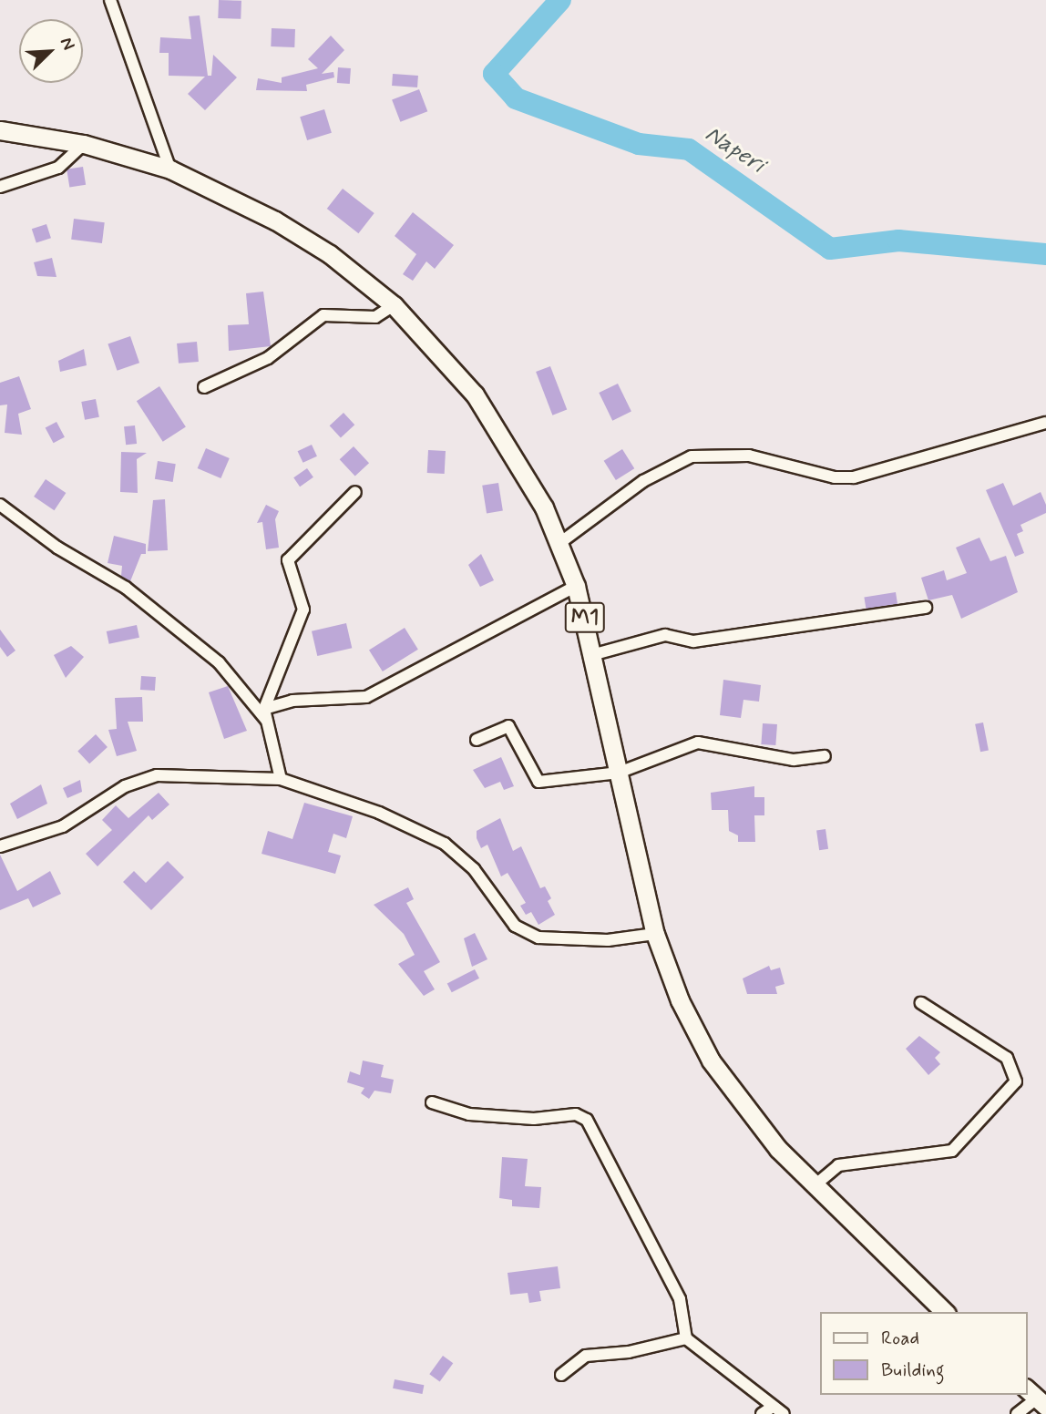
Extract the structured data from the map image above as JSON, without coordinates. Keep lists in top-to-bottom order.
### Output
{
  "streets": {
    "highway": ["M1"]
  },
  "water": ["Naperi"],
  "legend": ["Road", "Building"],
  "north": "top right"
}
